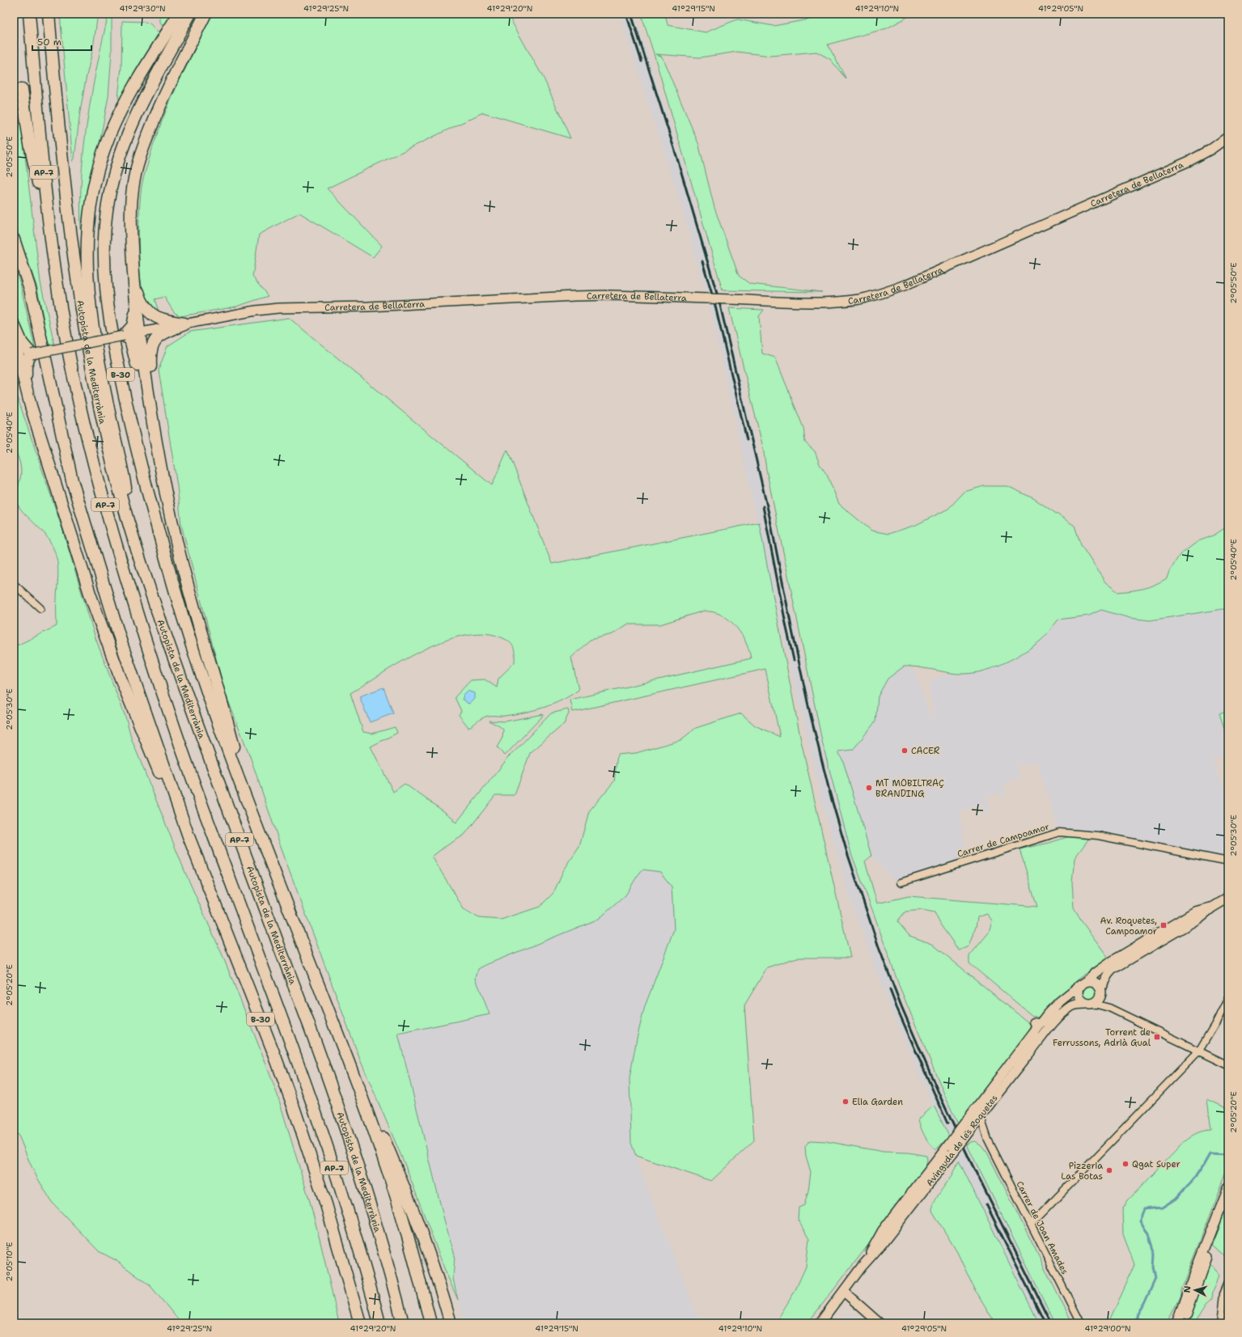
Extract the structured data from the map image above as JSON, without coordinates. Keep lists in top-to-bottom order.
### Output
{
  "streets": {
    "highway": ["AP-7", "Autopista de la Mediterrània", "B-30"],
    "street": [
      "Carretera de Bellaterra",
      "Carrer de Campoamor",
      "Avinguda de les Roquetes",
      "Carrer de Joan Amades"
    ]
  },
  "crossings": [
    ["Avinguda de les Roquetes", "Carrer de Joan Amades"]
  ],
  "places": {
    "other": [
      "CACER",
      "MT MOBILTRAÇ BRANDING",
      "Elia Garden",
      "Qgat Super",
      "Pizzeria Las Botas"
    ],
    "transit": ["Av. Roquetes, Campoamor", "Torrent de Ferrussons, Adrià Gual"]
  },
  "scale_bar": "50 m",
  "north": "left",
  "coordinates": [
    "41°29'30\"N",
    "41°29'25\"N",
    "41°29'20\"N",
    "41°29'15\"N",
    "41°29'10\"N",
    "41°29'05\"N",
    "2°05'50\"E",
    "2°05'40\"E",
    "2°05'30\"E",
    "2°05'20\"E",
    "2°05'10\"E",
    "41°29'00\"N"
  ]
}
